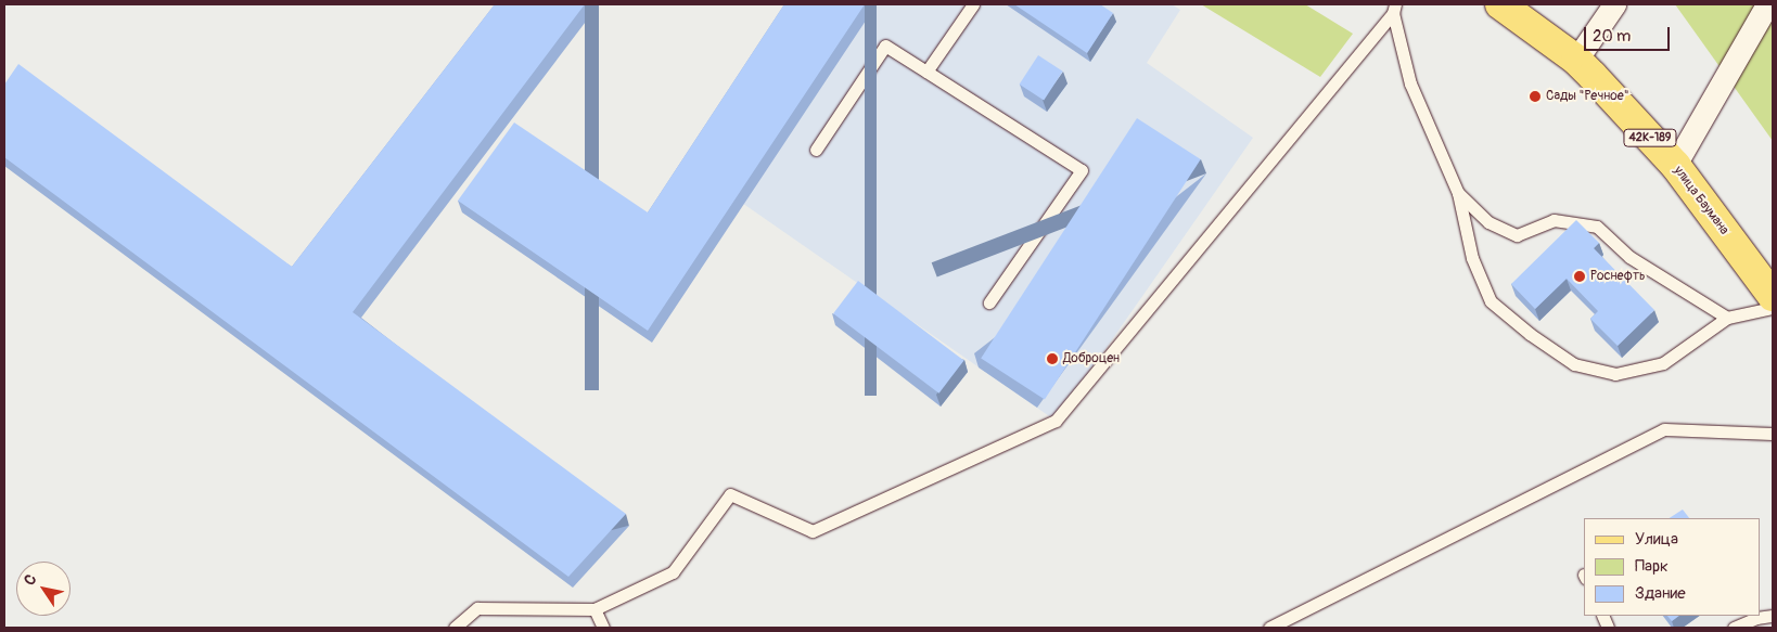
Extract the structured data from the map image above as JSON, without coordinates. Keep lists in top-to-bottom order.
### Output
{
  "streets": {
    "main road": ["42К-189", "улица Баумана"]
  },
  "places": ["Сады \"Речное\"", "Роснефть", "Доброцен"],
  "legend": ["Улица", "Парк", "Здание"],
  "scale_bar": "20 m",
  "north": "top left"
}
